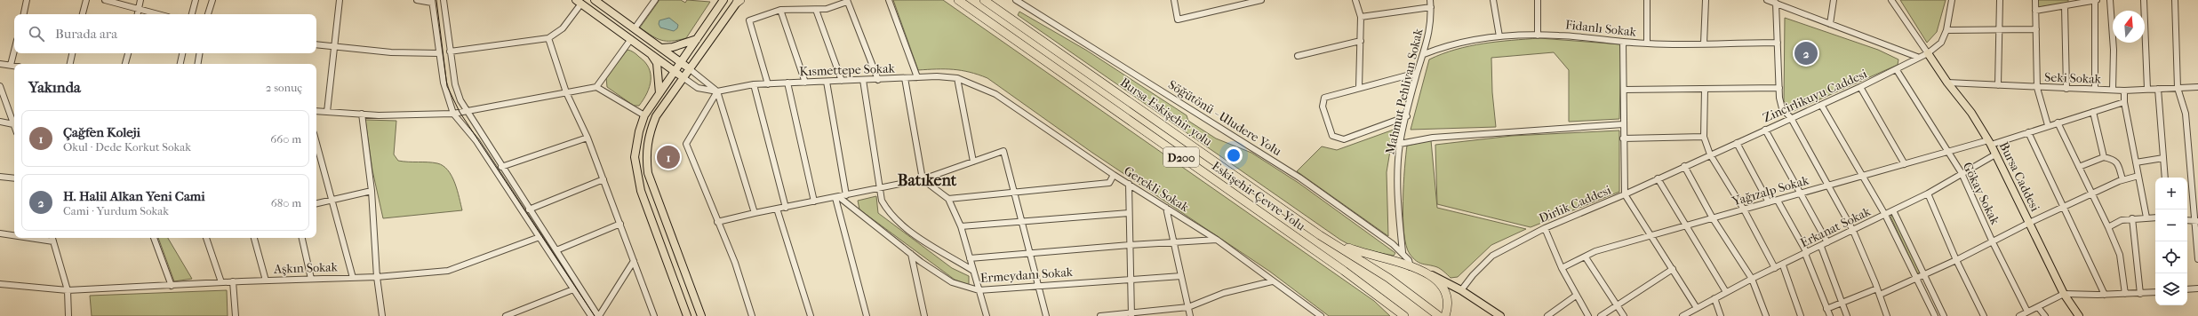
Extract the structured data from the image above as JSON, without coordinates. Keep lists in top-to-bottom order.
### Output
{
  "streets": {
    "highway": ["Bursa-Eskişehir yolu", "D200", "Eskişehir Çevre Yolu"],
    "main road": ["Bursa Caddesi"],
    "street": [
      "Fidanlı Sokak",
      "Kısmettepe Sokak",
      "Seki Sokak",
      "Mahmut Pehlivan Sokak",
      "Zincirlikuyu Caddesi",
      "Söğütönü - Uludere Yolu",
      "Gerekli Sokak",
      "Yağızalp Sokak",
      "Gökay Sokak",
      "Dirlik Caddesi",
      "Erkanat Sokak",
      "Aşkın Sokak",
      "Ermeydanı Sokak"
    ]
  },
  "crossings": [
    ["Fidanlı Sokak", "Mahmut Pehlivan Sokak"],
    ["Kısmettepe Sokak", "Gerekli Sokak"],
    ["Seki Sokak", "Bursa Caddesi"],
    ["Mahmut Pehlivan Sokak", "Söğütönü - Uludere Yolu"],
    ["Zincirlikuyu Caddesi", "Bursa Caddesi"],
    ["Zincirlikuyu Caddesi", "Gökay Sokak"],
    ["Zincirlikuyu Caddesi", "Dirlik Caddesi"],
    ["Bursa Caddesi", "Yağızalp Sokak"],
    ["Bursa Caddesi", "Erkanat Sokak"],
    ["Yağızalp Sokak", "Gökay Sokak"],
    ["Gökay Sokak", "Erkanat Sokak"]
  ],
  "districts": ["Batıkent"],
  "north": "top",
  "page": {
    "search": "Burada ara",
    "pins": ["2", "1"],
    "heading": ["Yakında", "2 sonuç"],
    "list": [
      {
        "mark": "1",
        "name": "Çağfen Koleji",
        "note": "Okul · Dede Korkut Sokak",
        "value": "660 m"
      },
      {
        "mark": "2",
        "name": "H. Halil Alkan Yeni Cami",
        "note": "Cami · Yurdum Sokak",
        "value": "680 m"
      }
    ],
    "map_buttons": ["+", "−"]
  }
}
